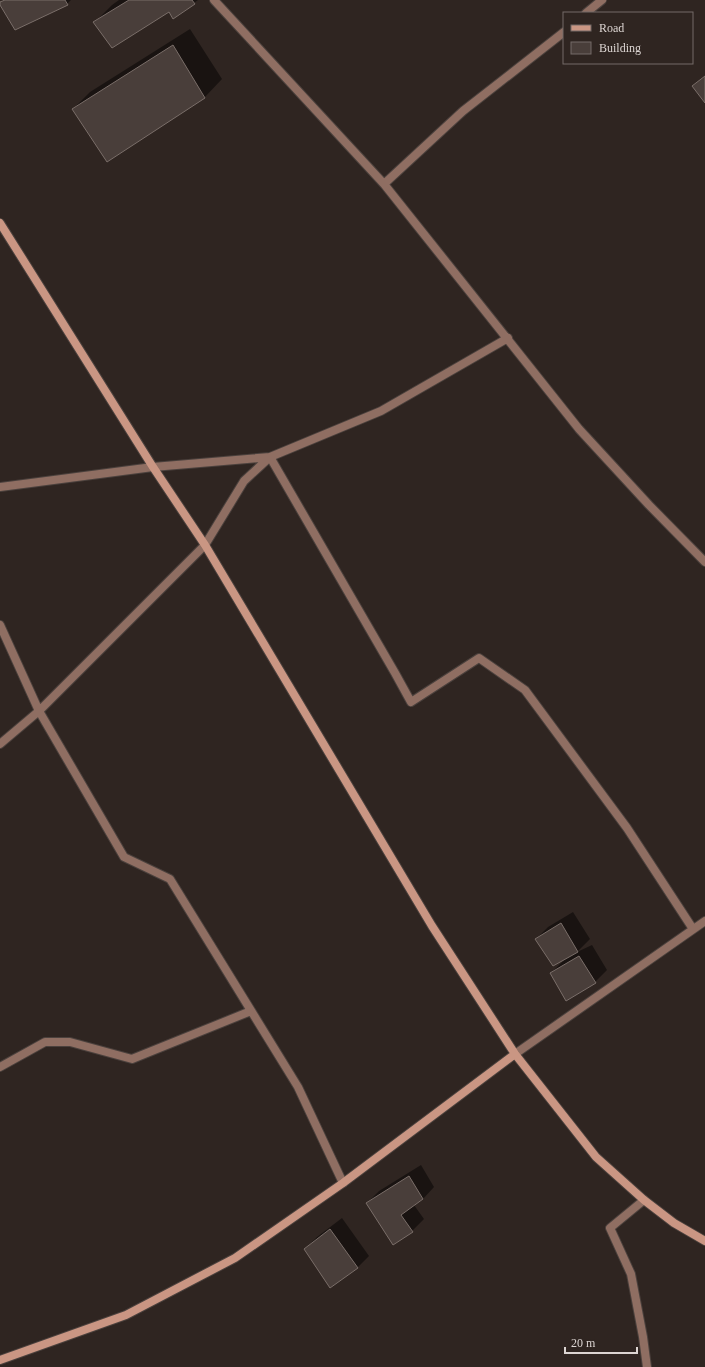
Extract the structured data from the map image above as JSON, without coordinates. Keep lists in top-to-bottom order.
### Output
{
  "legend": ["Road", "Building"],
  "scale_bar": "20 m"
}
